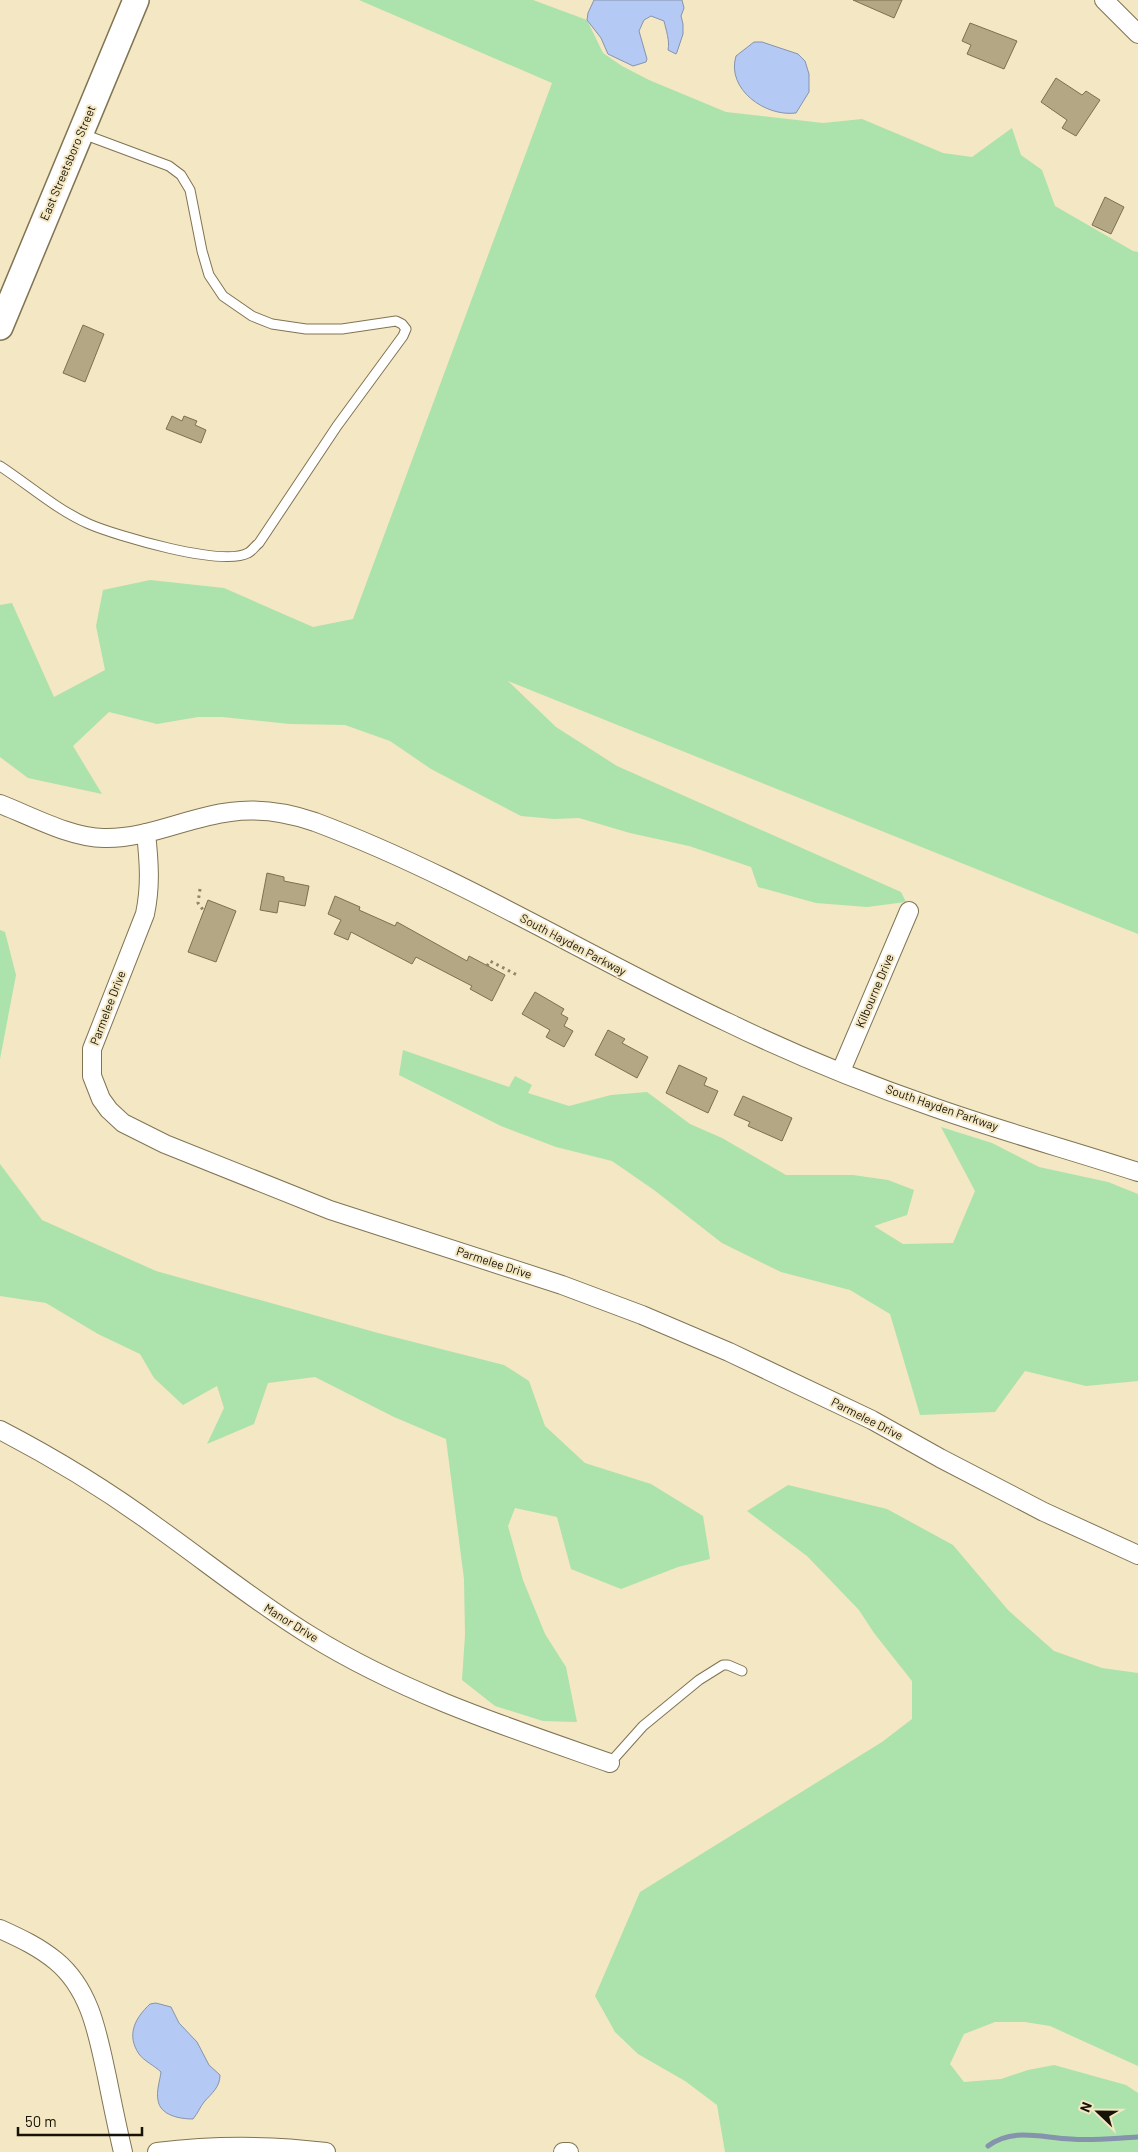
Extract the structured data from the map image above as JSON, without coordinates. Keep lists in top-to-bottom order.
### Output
{
  "streets": {
    "main road": ["East Streetsboro Street"],
    "street": [
      "South Hayden Parkway",
      "Kilbourne Drive",
      "Parmelee Drive",
      "Manor Drive"
    ]
  },
  "crossings": [
    ["South Hayden Parkway", "Kilbourne Drive"],
    ["South Hayden Parkway", "Parmelee Drive"]
  ],
  "scale_bar": "50 m",
  "north": "left"
}
